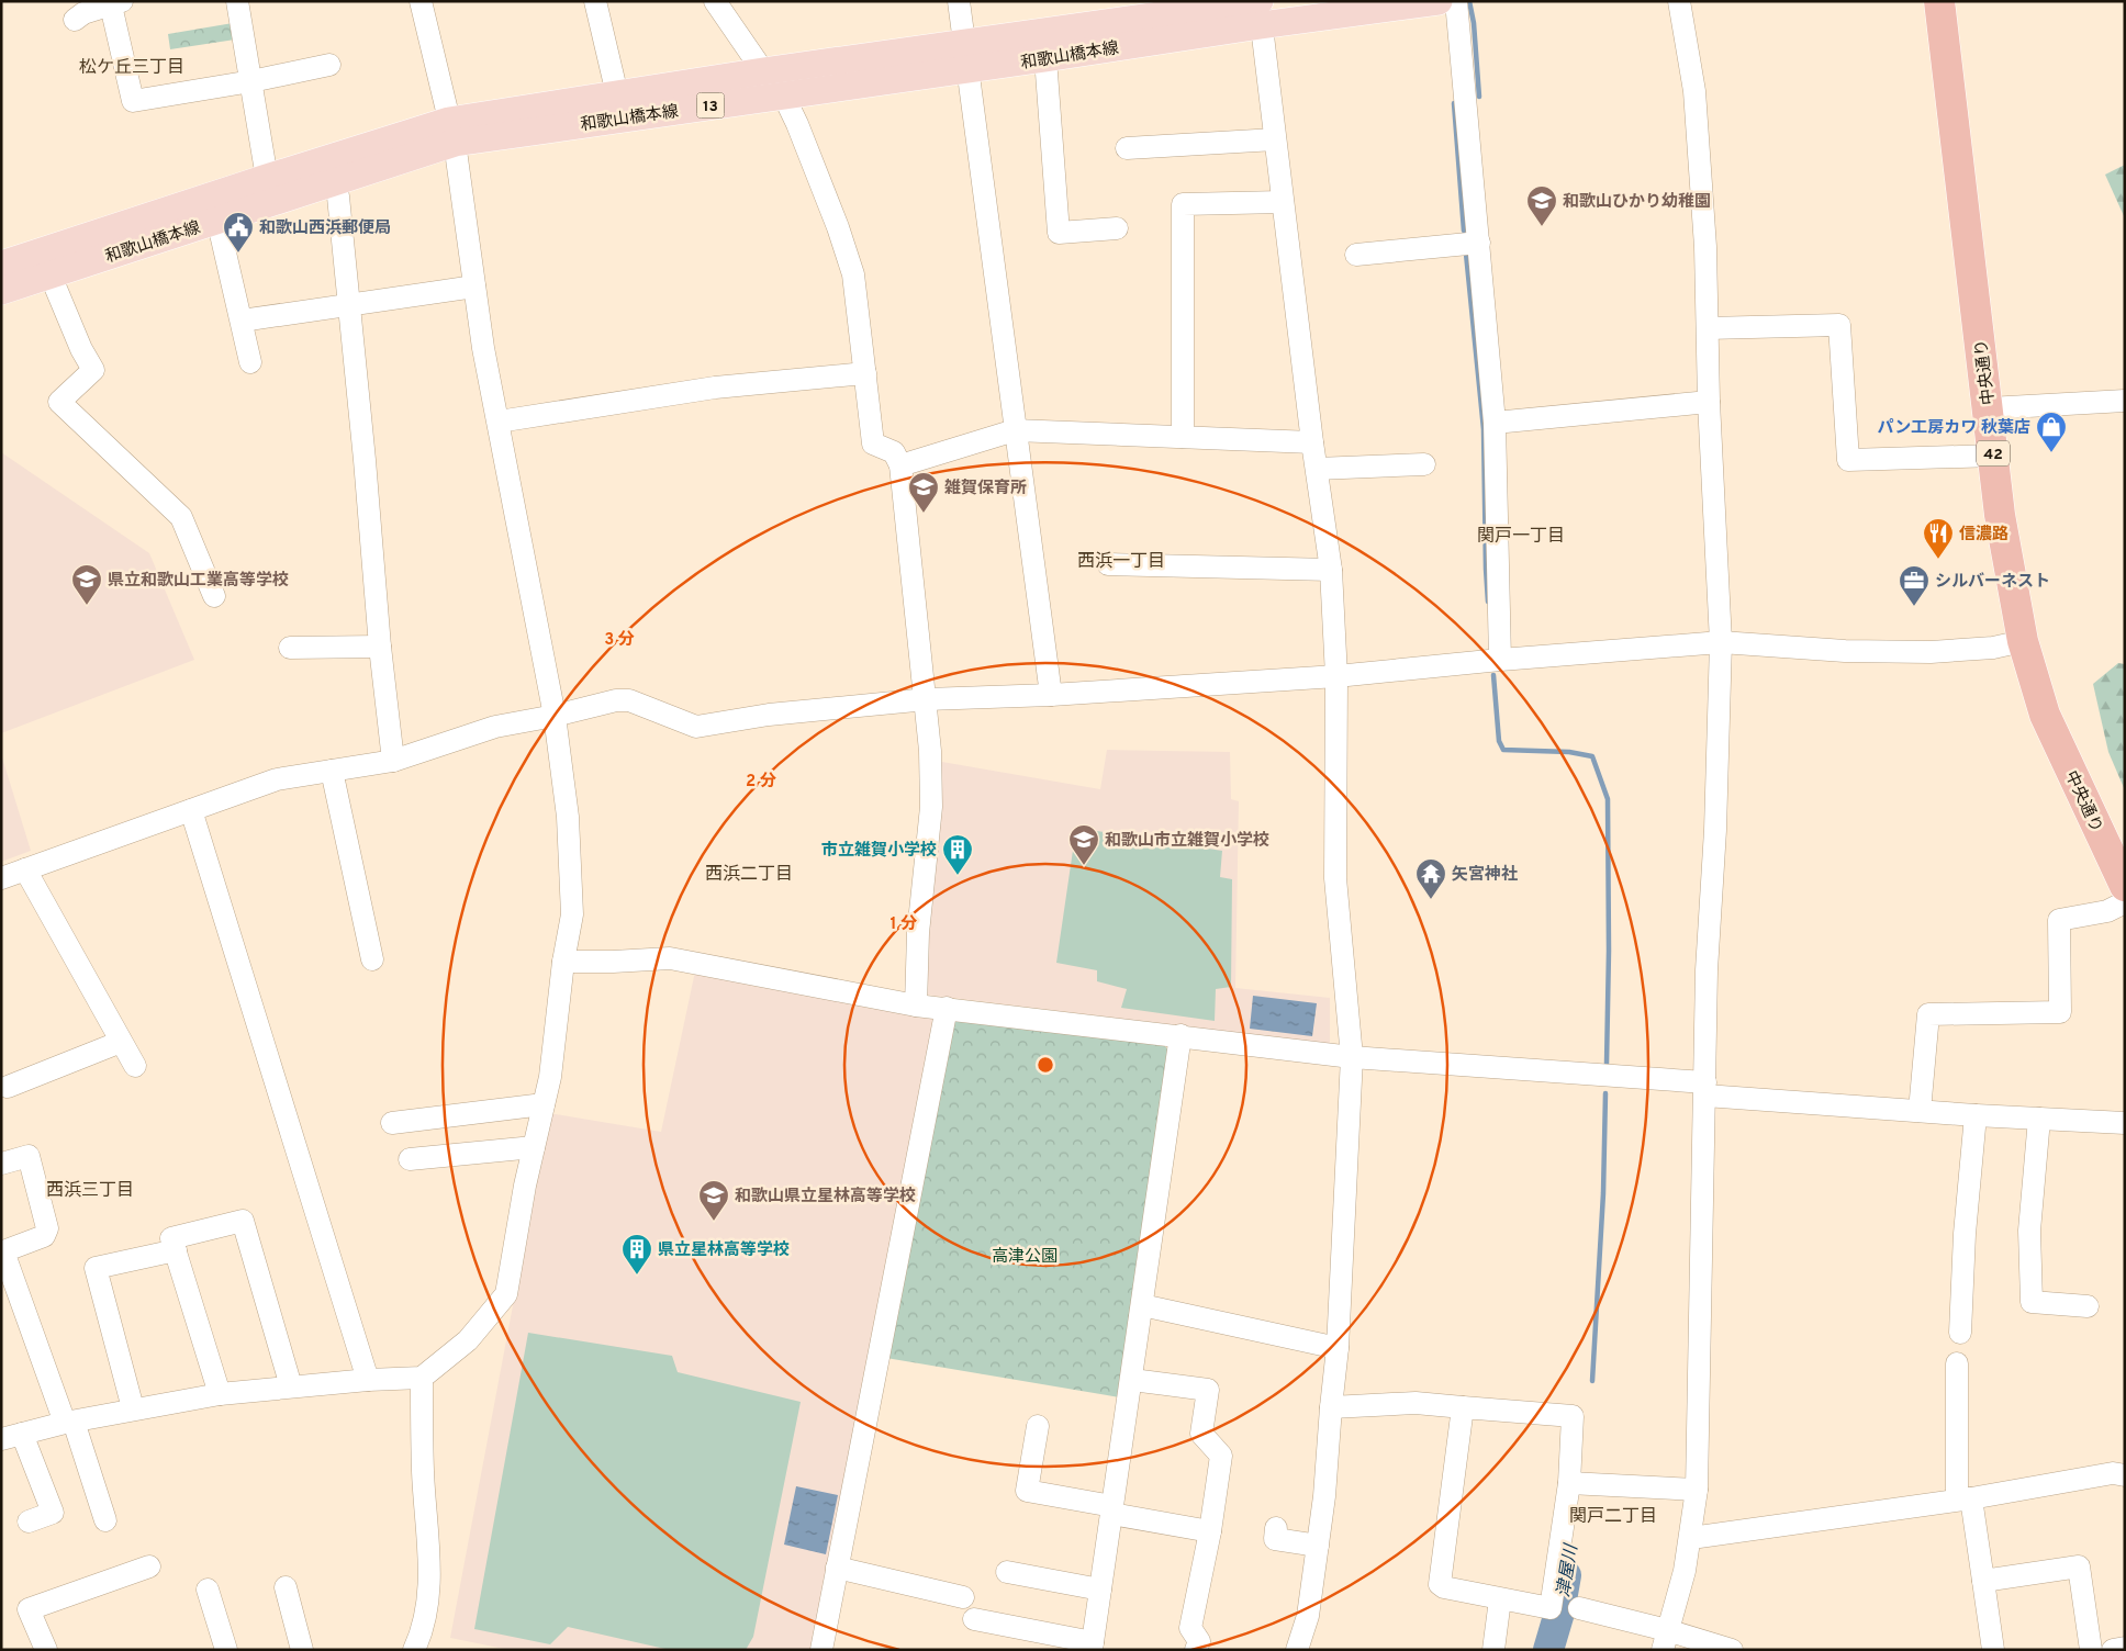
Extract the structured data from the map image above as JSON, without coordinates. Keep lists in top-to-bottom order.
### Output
{
  "streets": {
    "highway": ["中央通り", "42"],
    "main road": ["和歌山橋本線", "13"]
  },
  "districts": [
    "松ケ丘三丁目",
    "関戸一丁目",
    "西浜一丁目",
    "西浜二丁目",
    "西浜三丁目",
    "関戸二丁目"
  ],
  "water": ["津屋川"],
  "parks": ["高津公園"],
  "places": {
    "school or university": [
      "和歌山ひかり幼稚園",
      "雑賀保育所",
      "県立和歌山工業高等学校",
      "和歌山市立雑賀小学校",
      "和歌山県立星林高等学校"
    ],
    "public building": ["和歌山西浜郵便局"],
    "shop": ["パン工房カワ 秋葉店"],
    "restaurant": ["信濃路"],
    "office": ["シルバーネスト"],
    "building": ["市立雑賀小学校", "県立星林高等学校"],
    "temple": ["矢宮神社"]
  },
  "rings": ["3 分", "2 分", "1 分"]
}
